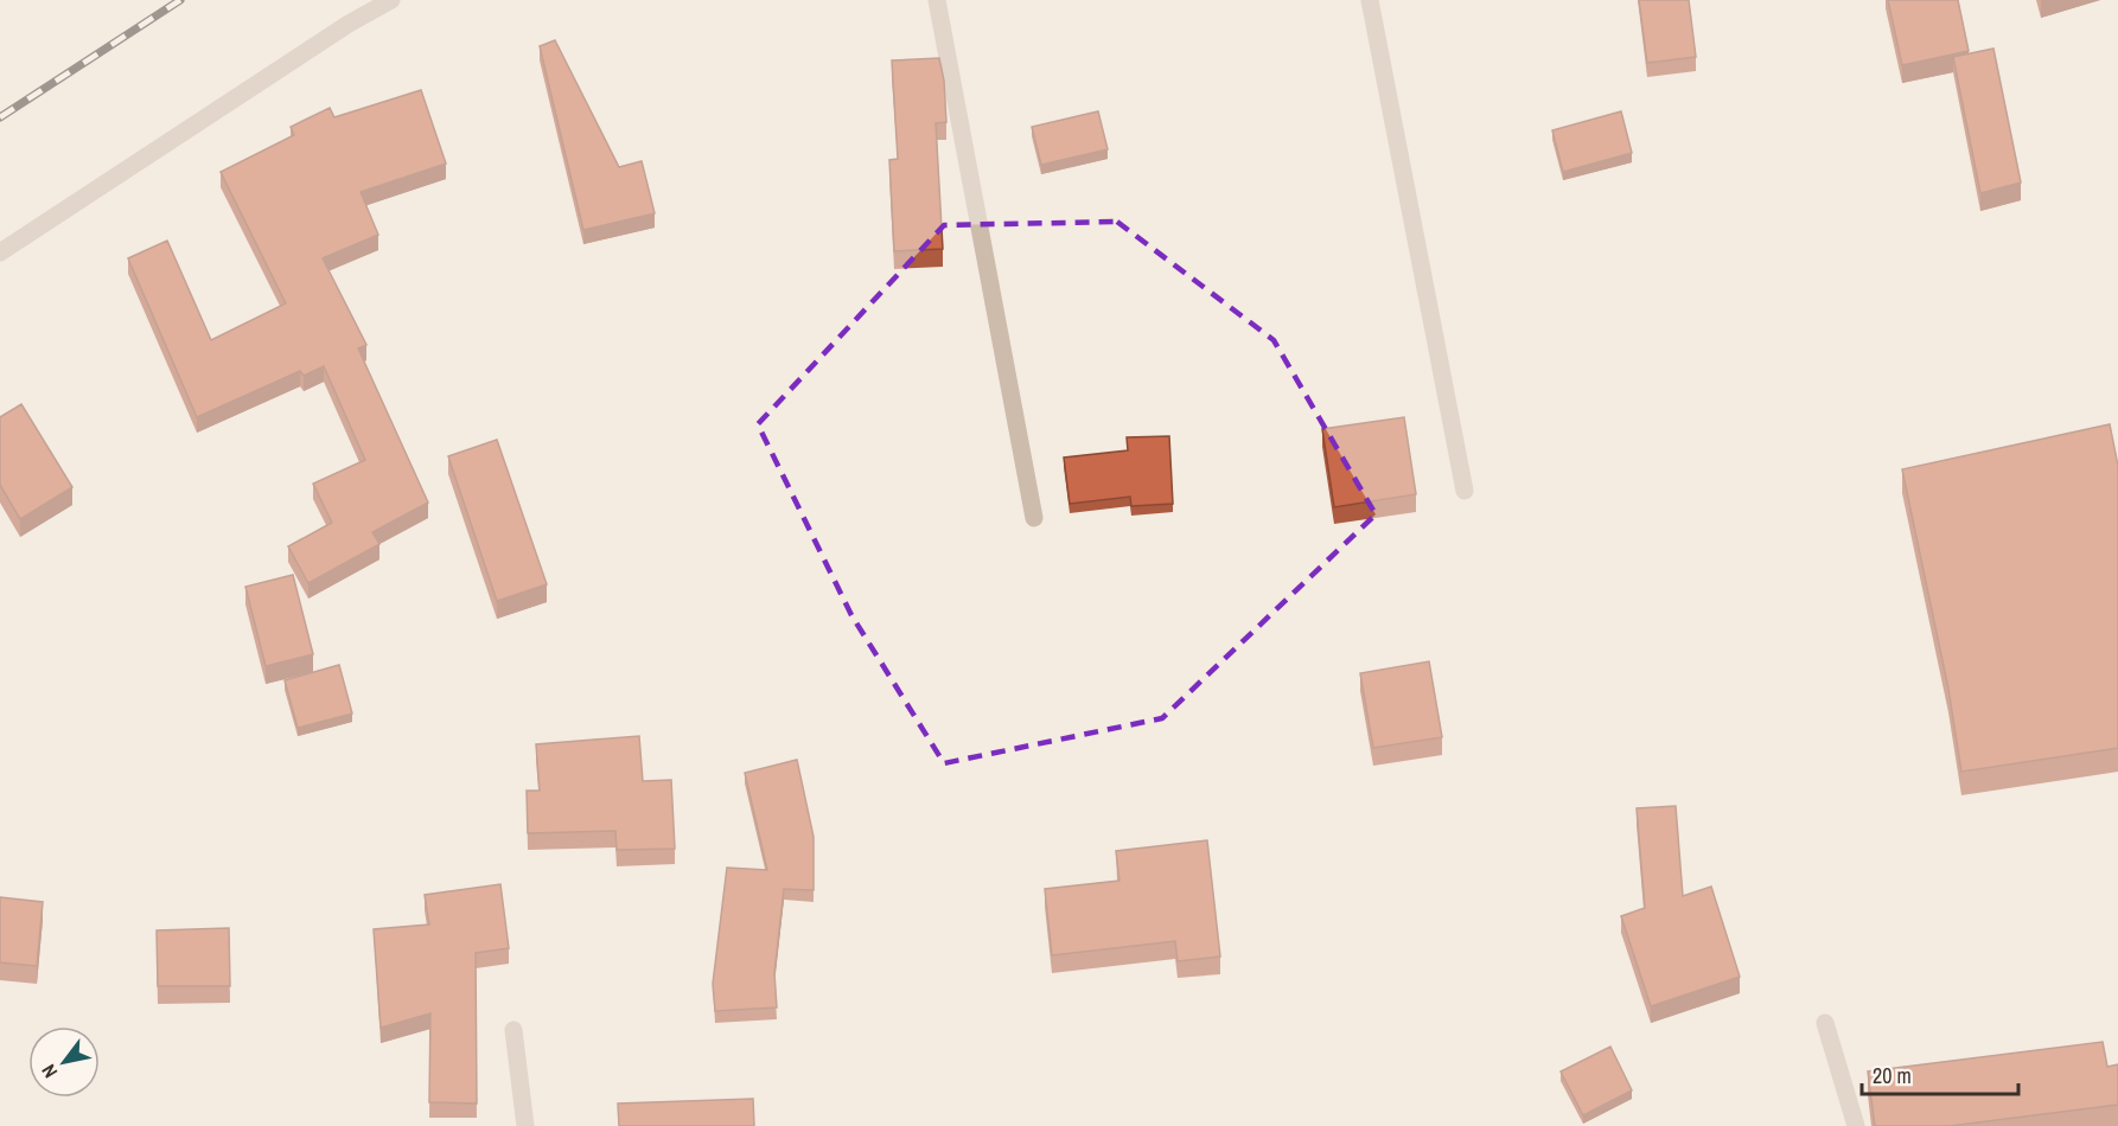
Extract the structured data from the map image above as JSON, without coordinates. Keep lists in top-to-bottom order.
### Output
{
  "scale_bar": "20 m",
  "north": "bottom left"
}
